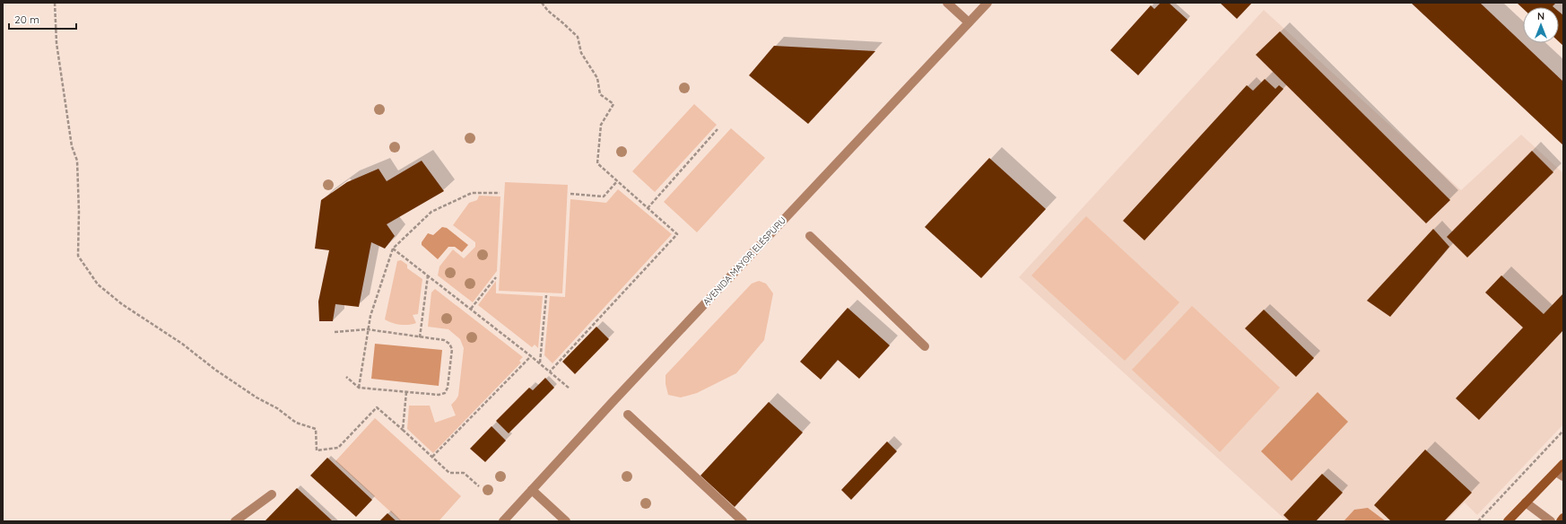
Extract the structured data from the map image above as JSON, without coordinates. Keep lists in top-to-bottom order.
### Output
{
  "streets": {
    "street": ["AVENIDA MAYOR ELÉSPURU"]
  },
  "scale_bar": "20 m",
  "north": "top"
}
